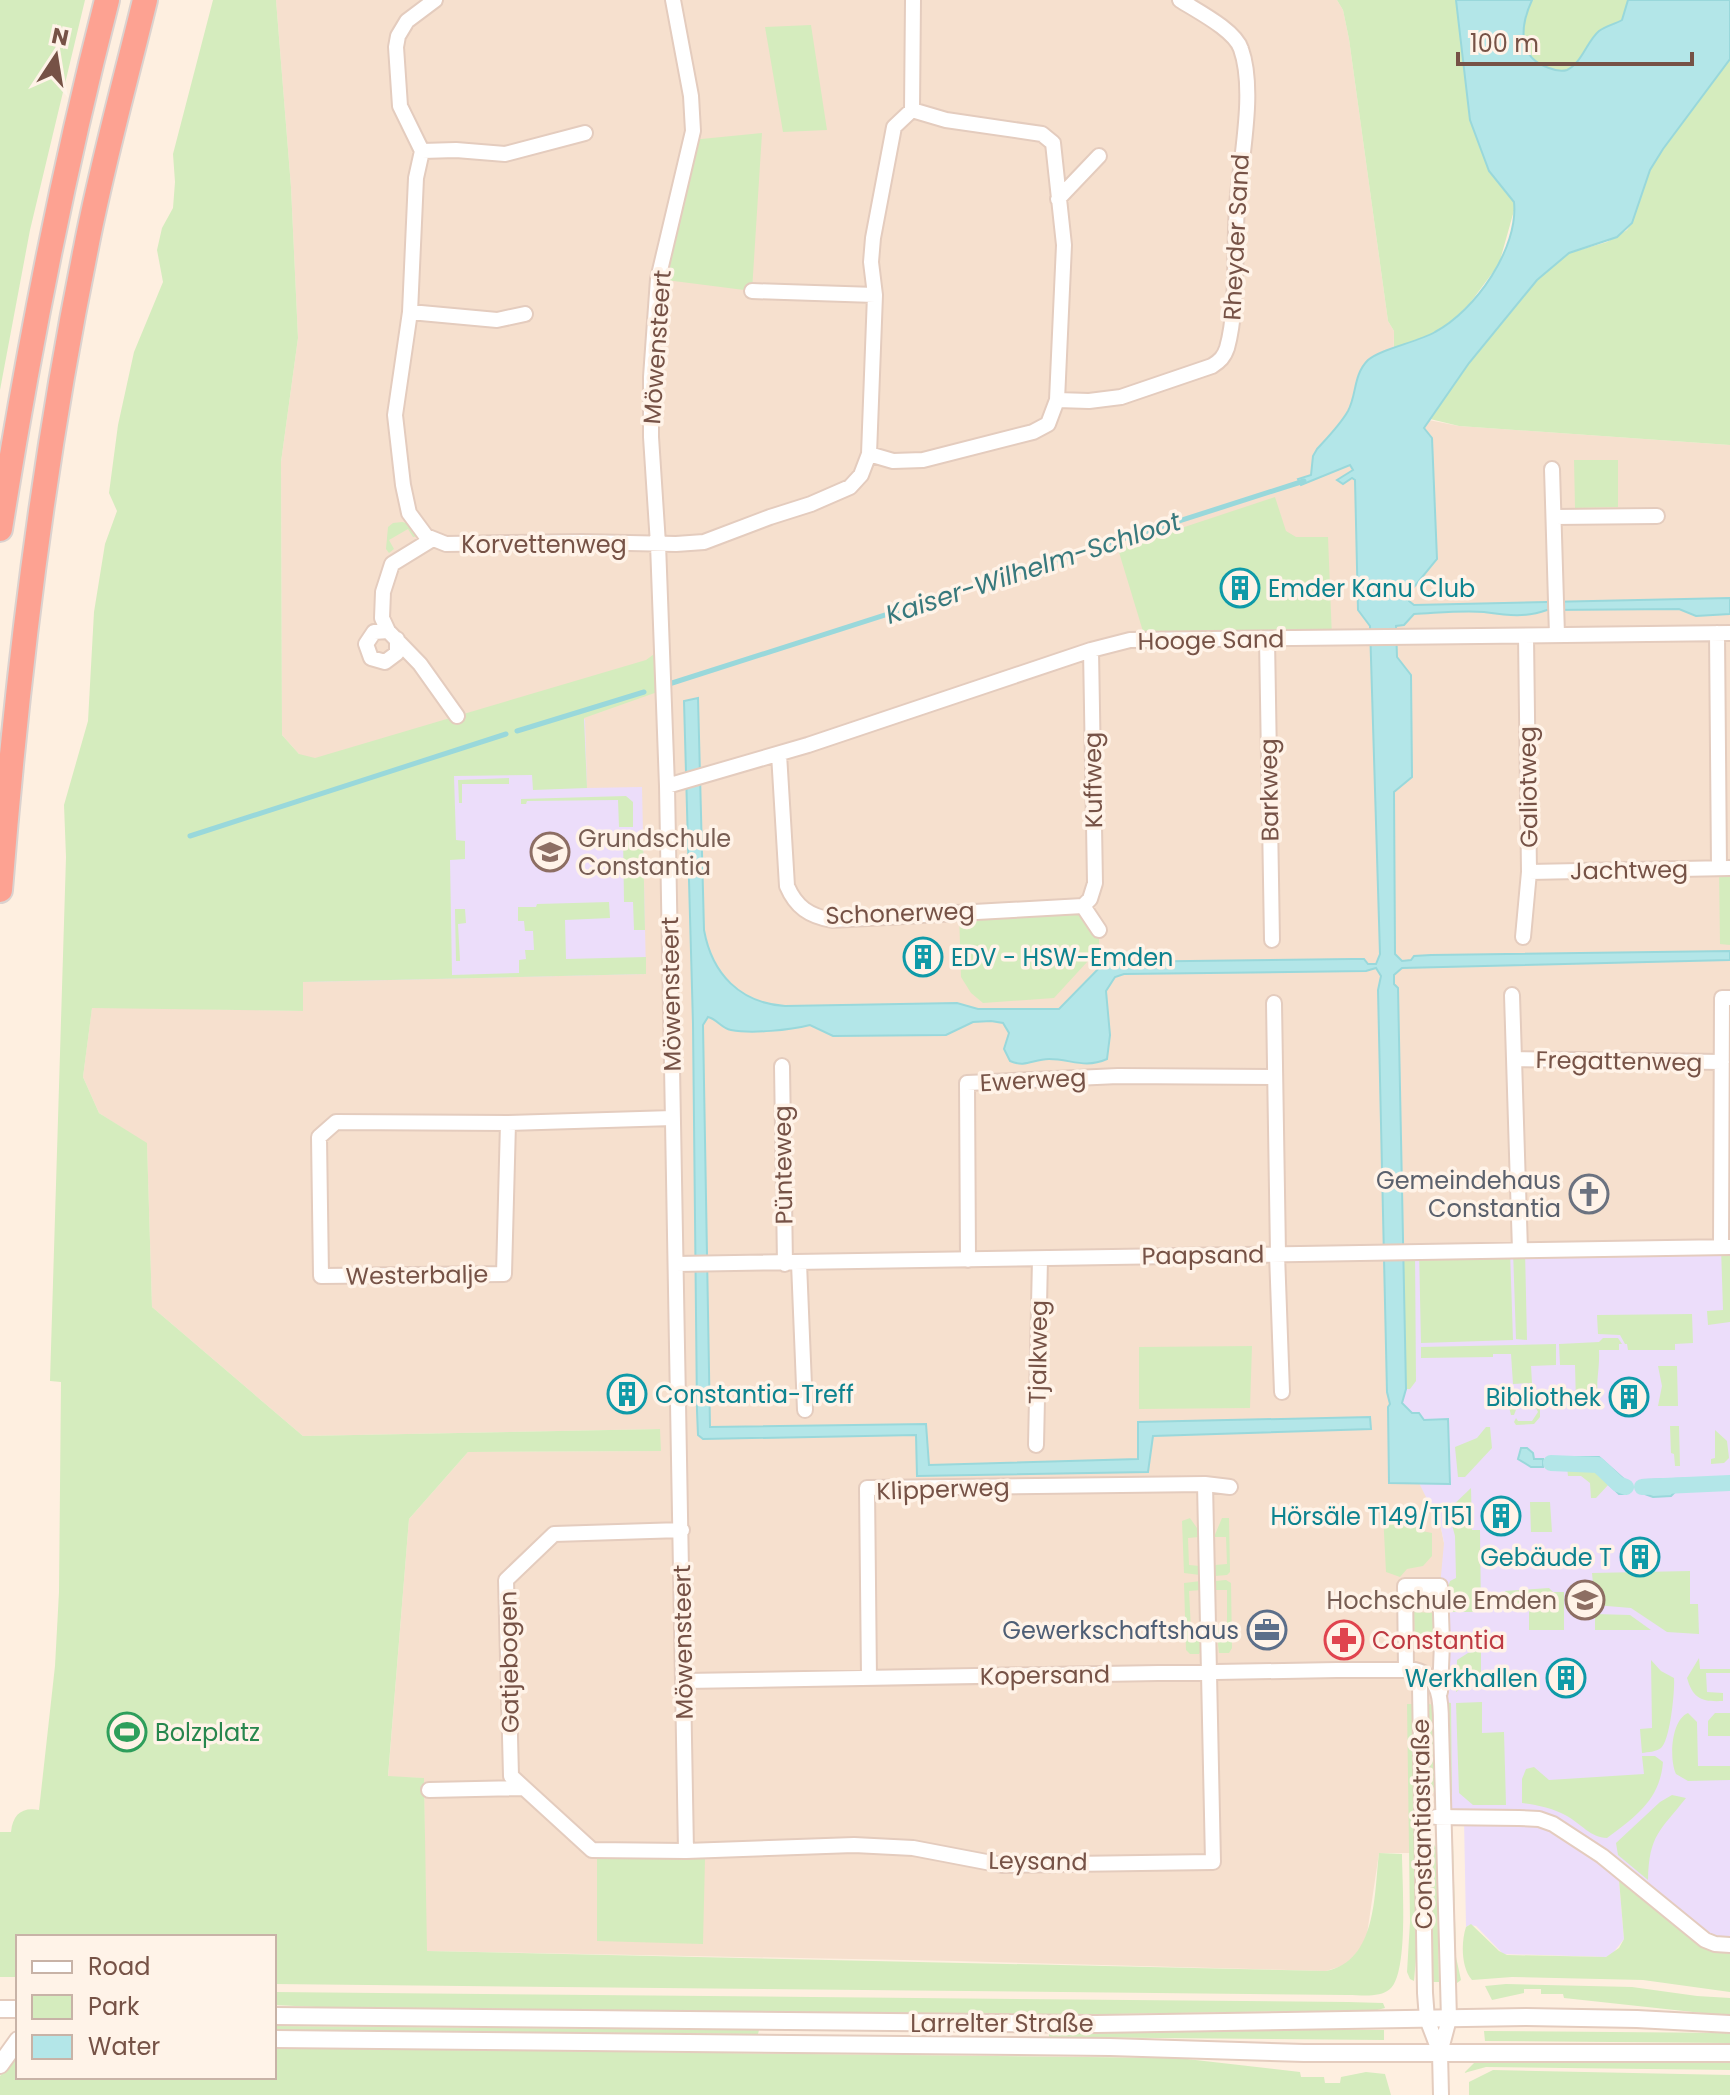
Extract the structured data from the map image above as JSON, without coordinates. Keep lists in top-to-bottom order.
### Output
{
  "streets": {
    "street": [
      "Rheyder Sand",
      "Möwensteert",
      "Korvettenweg",
      "Hooge Sand",
      "Kuffweg",
      "Galiotweg",
      "Barkweg",
      "Jachtweg",
      "Schonerweg",
      "Fregattenweg",
      "Ewerweg",
      "Pünteweg",
      "Paapsand",
      "Westerbalje",
      "Tjalkweg",
      "Klipperweg",
      "Gatjebogen",
      "Kopersand",
      "Constantiastraße",
      "Leysand",
      "Larrelter Straße"
    ]
  },
  "crossings": [
    ["Möwensteert", "Korvettenweg"],
    ["Möwensteert", "Hooge Sand"],
    ["Möwensteert", "Paapsand"],
    ["Möwensteert", "Westerbalje"],
    ["Möwensteert", "Gatjebogen"],
    ["Möwensteert", "Kopersand"],
    ["Möwensteert", "Leysand"],
    ["Hooge Sand", "Kuffweg"],
    ["Hooge Sand", "Galiotweg"],
    ["Hooge Sand", "Barkweg"],
    ["Hooge Sand", "Schonerweg"],
    ["Kuffweg", "Schonerweg"],
    ["Galiotweg", "Jachtweg"],
    ["Fregattenweg", "Paapsand"],
    ["Ewerweg", "Paapsand"],
    ["Pünteweg", "Paapsand"],
    ["Paapsand", "Tjalkweg"],
    ["Klipperweg", "Kopersand"],
    ["Gatjebogen", "Leysand"],
    ["Kopersand", "Constantiastraße"],
    ["Kopersand", "Leysand"],
    ["Constantiastraße", "Larrelter Straße"]
  ],
  "water": ["Kaiser-Wilhelm-Schloot"],
  "places": {
    "building": [
      "Emder Kanu Club",
      "EDV - HSW-Emden",
      "Constantia-Treff",
      "Bibliothek",
      "Hörsäle T149/T151",
      "Gebäude T",
      "Werkhallen"
    ],
    "school or university": ["Grundschule Constantia", "Hochschule Emden"],
    "church": ["Gemeindehaus Constantia"],
    "office": ["Gewerkschaftshaus"],
    "pharmacy": ["Constantia"],
    "sports": ["Bolzplatz"]
  },
  "legend": ["Road", "Park", "Water"],
  "scale_bar": "100 m",
  "north": "top"
}
